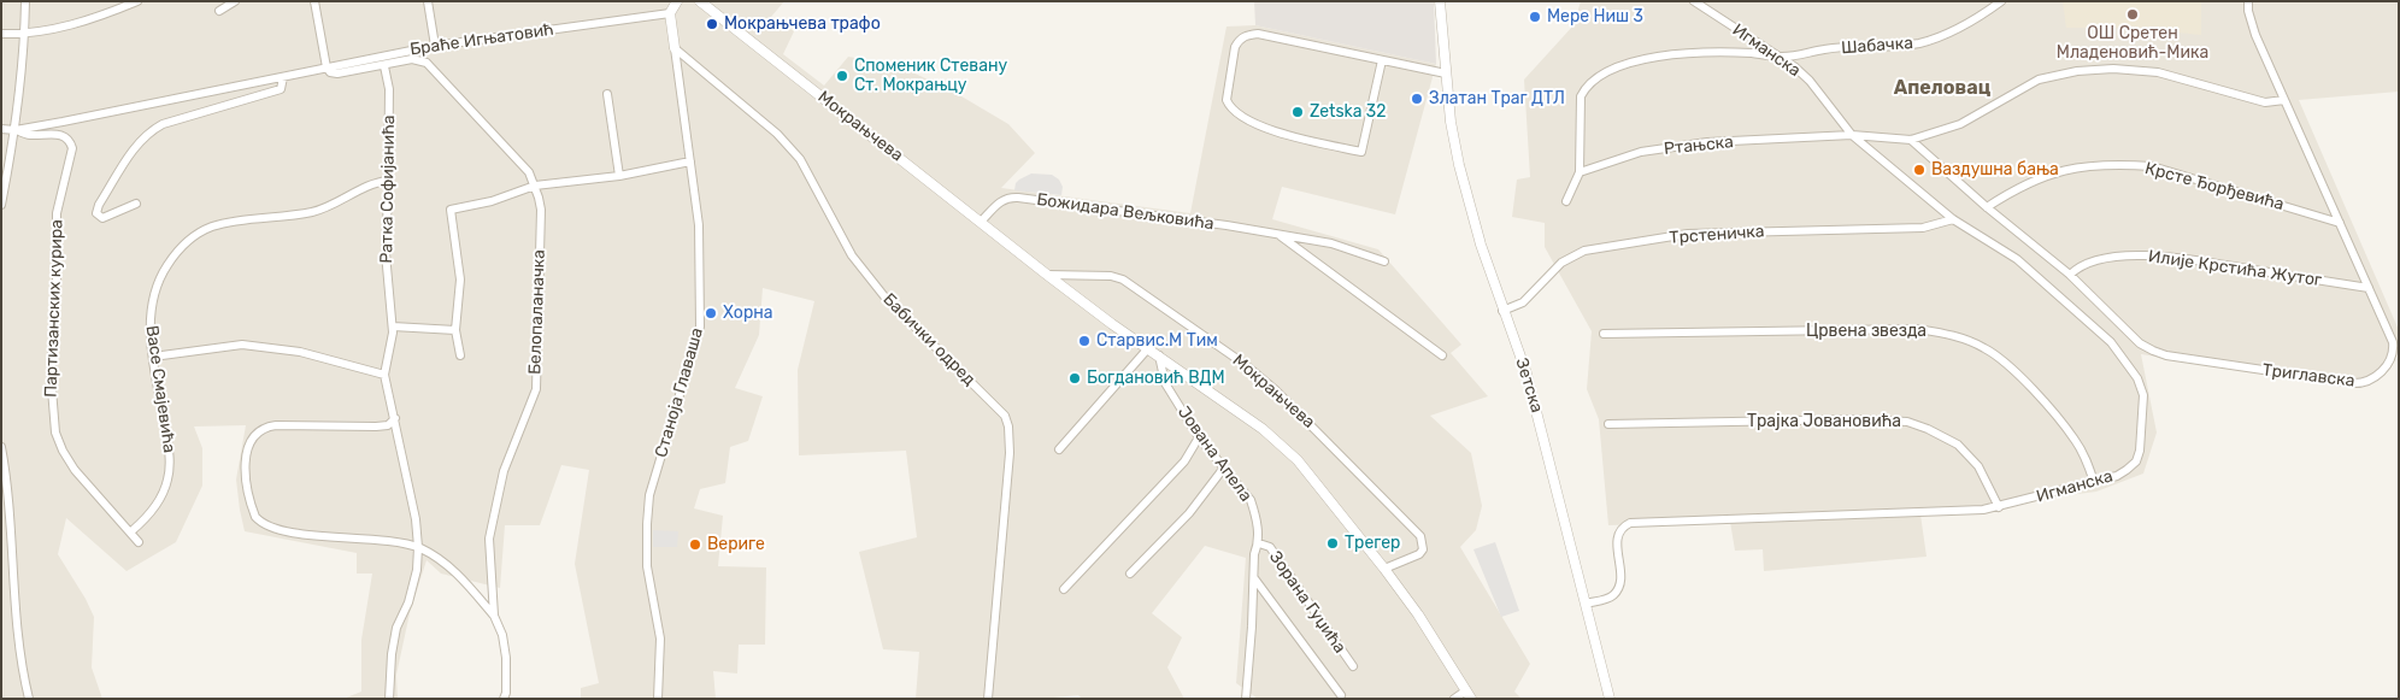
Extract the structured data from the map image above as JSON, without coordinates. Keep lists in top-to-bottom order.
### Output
{
  "streets": {
    "street": [
      "Браће Игњатовић",
      "Шабачка",
      "Игманска",
      "Мокрањчева",
      "Ртањска",
      "Крсте Ђорђевића",
      "Ратка Софијанића",
      "Божидара Вељковића",
      "Трстеничка",
      "Илије Крстића Жутог",
      "Партизанских курира",
      "Белопаланачка",
      "Црвена звезда",
      "Бабички одред",
      "Триглавска",
      "Зетска",
      "Васе Смајевића",
      "Станоја Главаша",
      "Трајка Јовановића",
      "Јована Апела",
      "Зорана Гуџића"
    ]
  },
  "crossings": [
    ["Браће Игњатовић", "Партизанских курира"],
    ["Браће Игњатовић", "Белопаланачка"],
    ["Браће Игњатовић", "Станоја Главаша"],
    ["Шабачка", "Игманска"],
    ["Игманска", "Ртањска"],
    ["Игманска", "Трстеничка"],
    ["Игманска", "Црвена звезда"],
    ["Игманска", "Зетска"],
    ["Игманска", "Трајка Јовановића"],
    ["Мокрањчева", "Божидара Вељковића"],
    ["Мокрањчева", "Јована Апела"],
    ["Ртањска", "Триглавска"],
    ["Крсте Ђорђевића", "Триглавска"],
    ["Ратка Софијанића", "Белопаланачка"],
    ["Ратка Софијанића", "Васе Смајевића"],
    ["Трстеничка", "Зетска"],
    ["Илије Крстића Жутог", "Триглавска"],
    ["Партизанских курира", "Васе Смајевића"],
    ["Бабички одред", "Станоја Главаша"],
    ["Јована Апела", "Зорана Гуџића"]
  ],
  "districts": ["Апеловац"],
  "places": [
    "ОШ Сретен Младеновић-Мика",
    "Мере Ниш 3",
    "Мокрањчева трафо",
    "Споменик Стевану Ст. Мокрањцу",
    "Златан Траг ДТЛ",
    "Zetska 32",
    "Ваздушна бања",
    "Хорна",
    "Старвис.М Тим",
    "Богдановић ВДМ",
    "Трегер",
    "Вериге"
  ]
}
